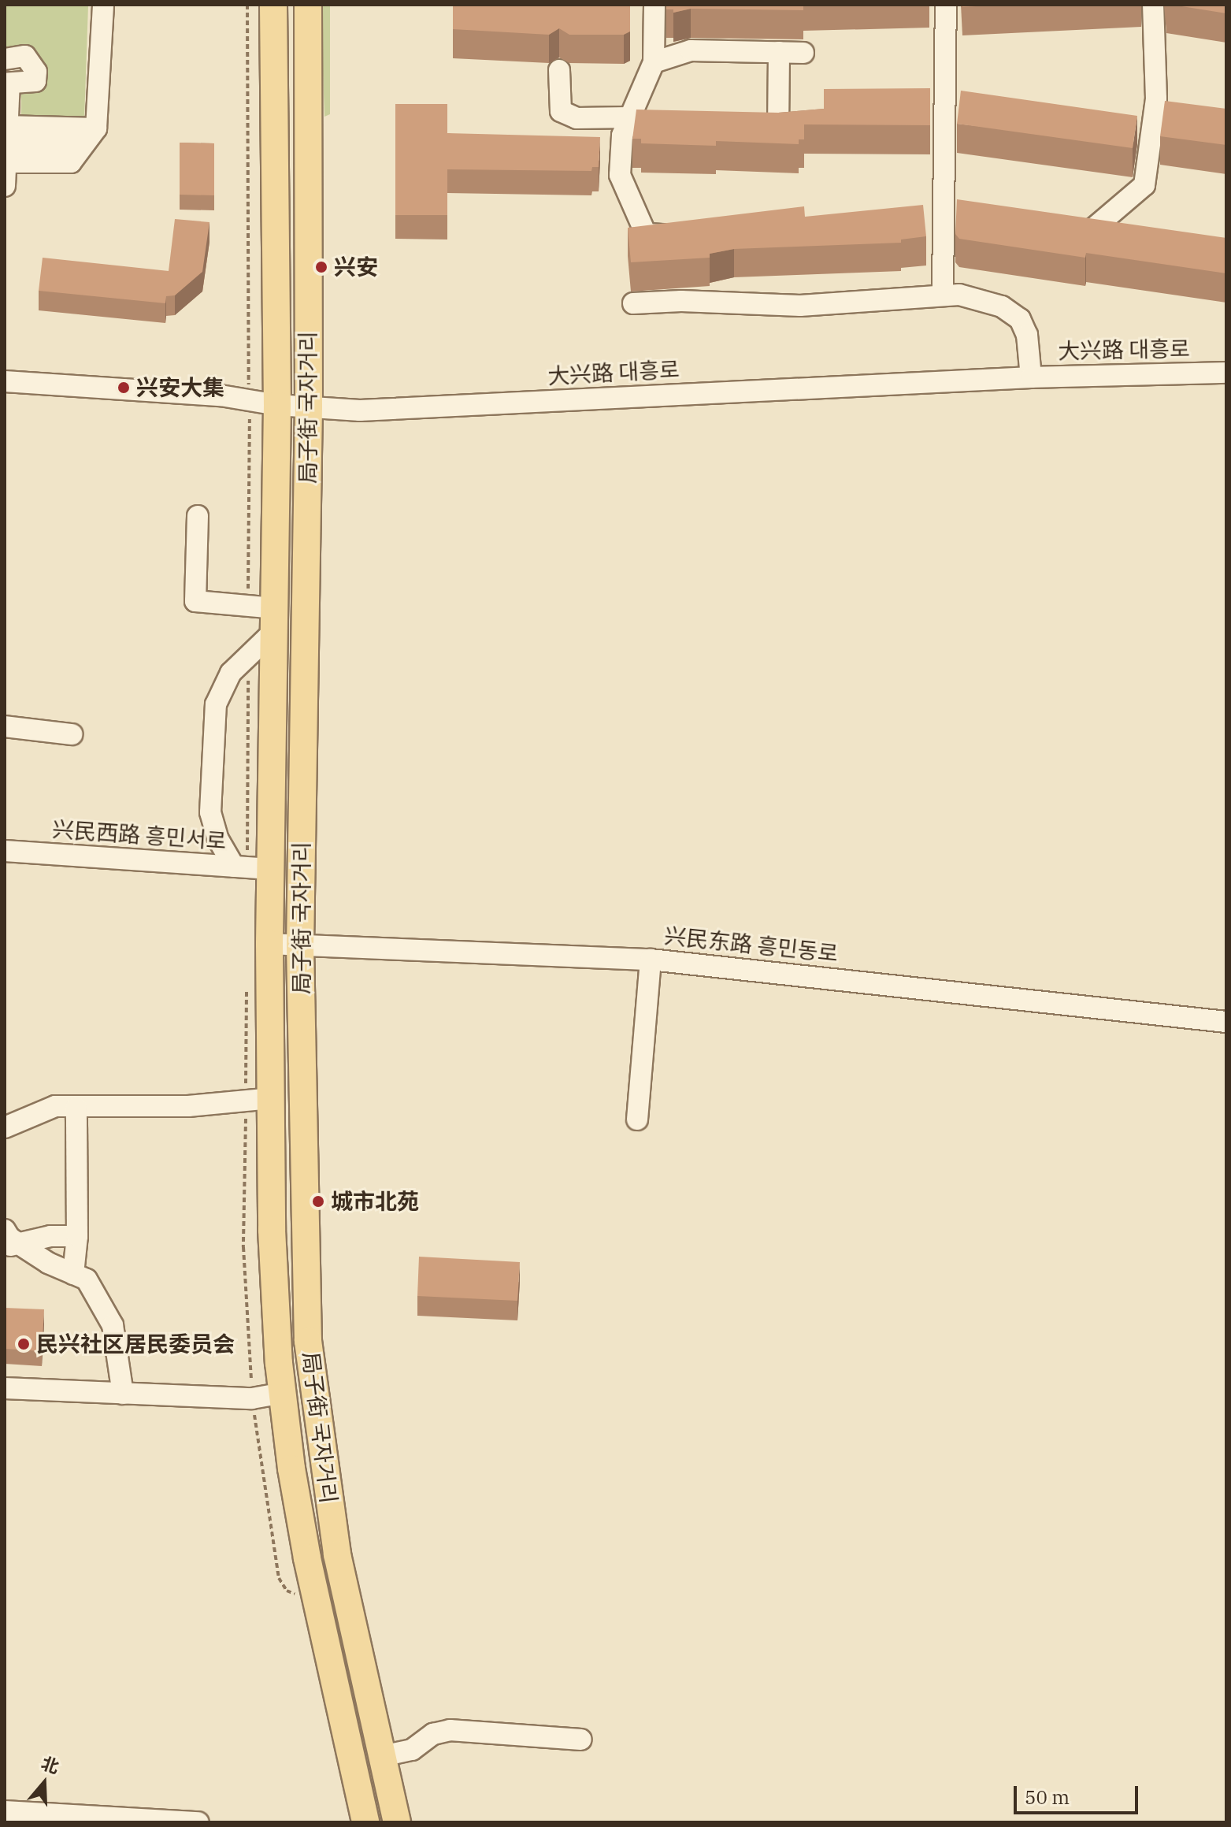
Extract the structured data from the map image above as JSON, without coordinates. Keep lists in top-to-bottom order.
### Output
{
  "streets": {
    "main road": ["局子街 국자거리"],
    "street": ["大兴路 대흥로", "兴民西路 흥민서로", "兴民东路 흥민동로"]
  },
  "crossings": [
    ["大兴路 대흥로", "局子街 국자거리"],
    ["局子街 국자거리", "兴民西路 흥민서로"],
    ["局子街 국자거리", "兴民东路 흥민동로"]
  ],
  "places": [
    "兴安",
    "兴安大集",
    "城市北苑",
    "民兴社区居民委员会"
  ],
  "scale_bar": "50 m",
  "north": "top"
}
